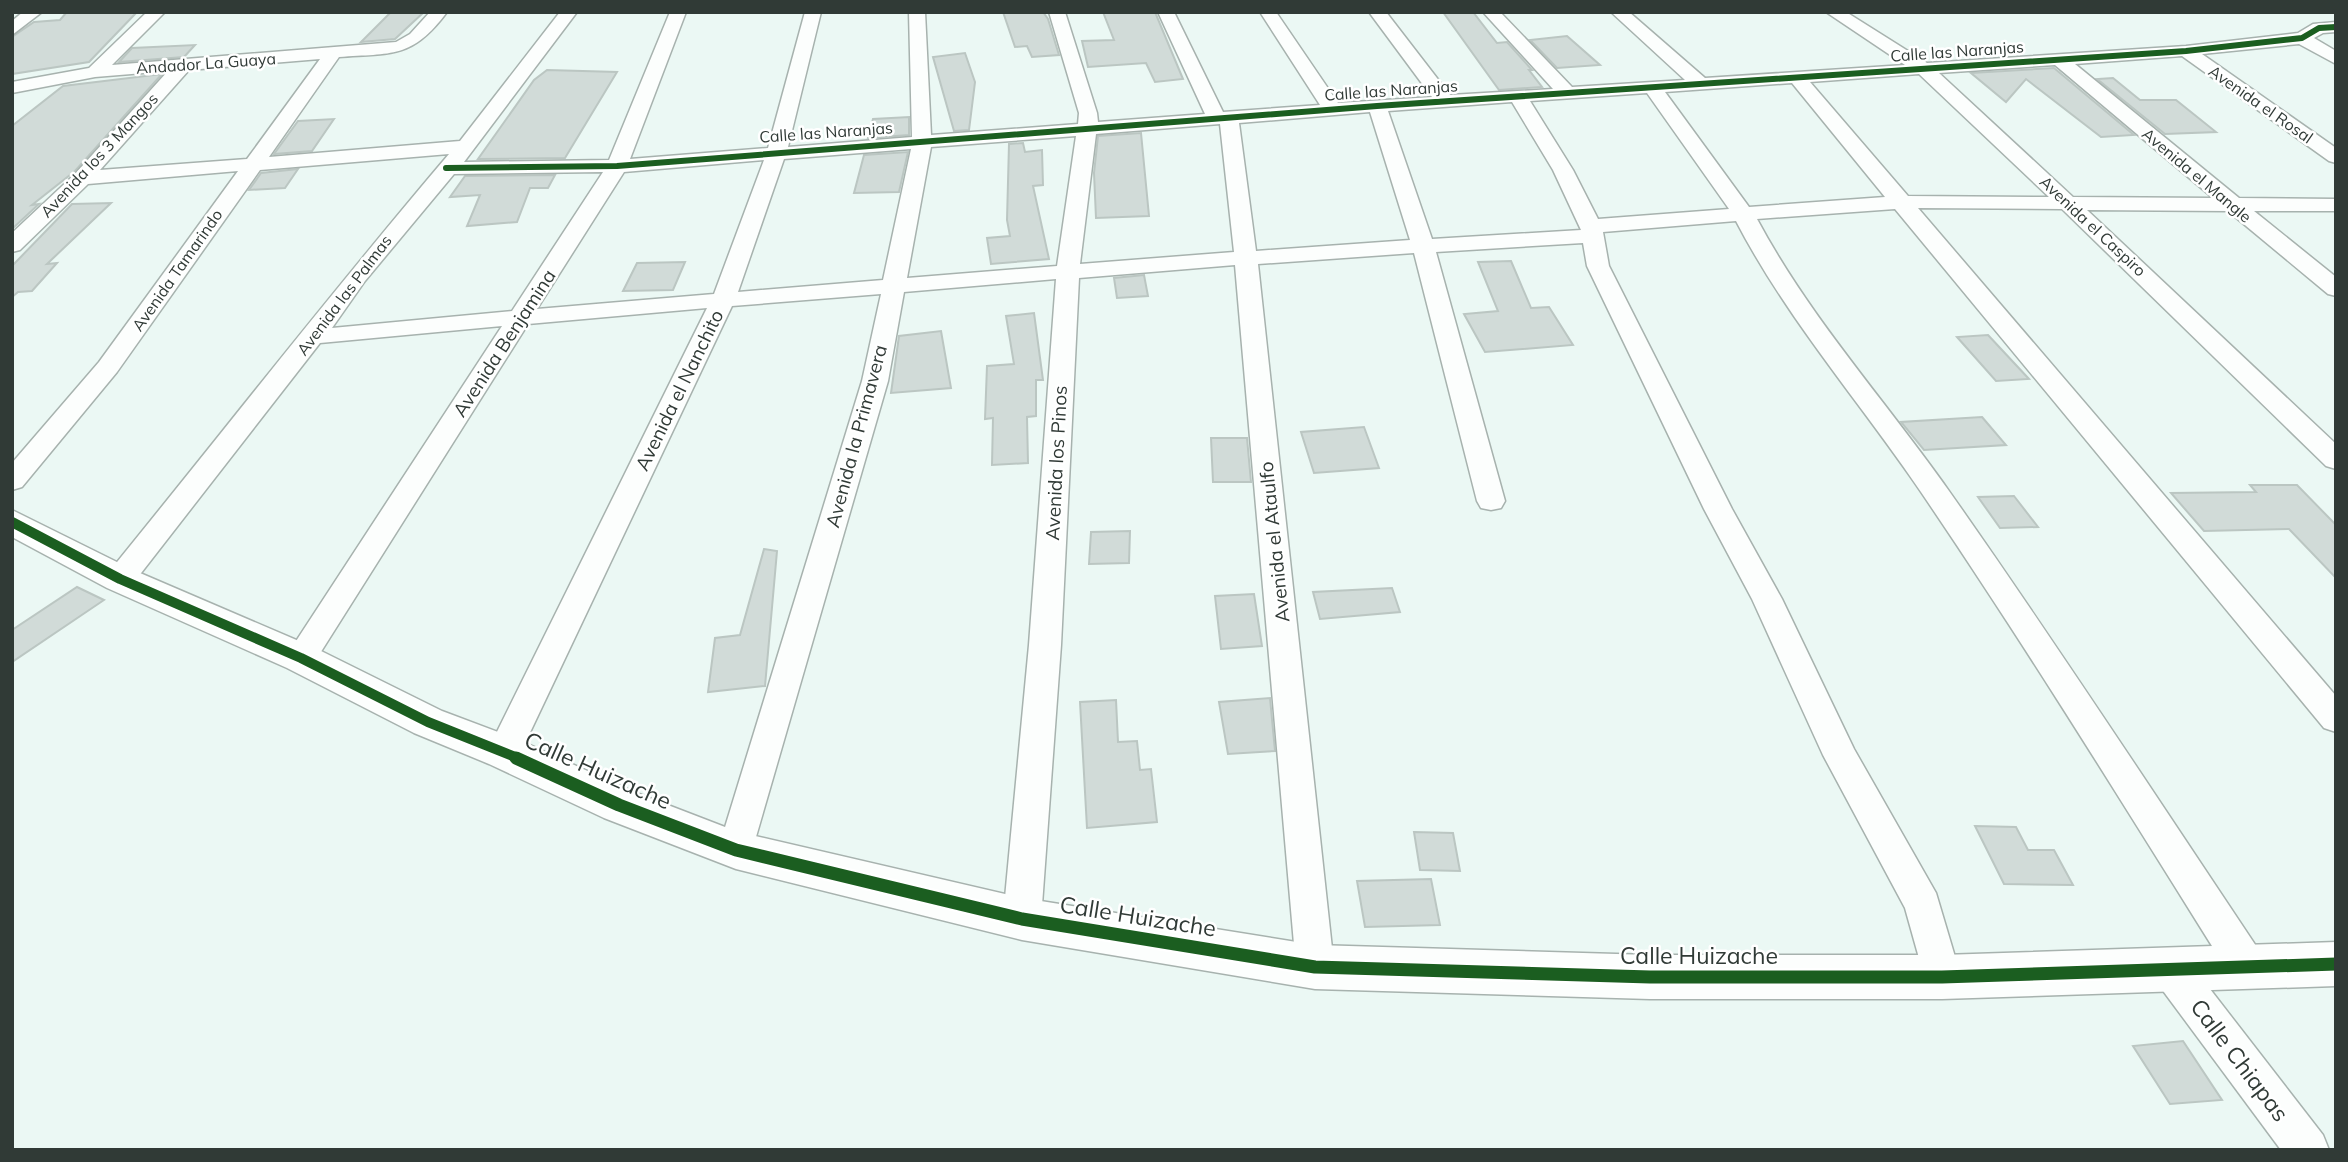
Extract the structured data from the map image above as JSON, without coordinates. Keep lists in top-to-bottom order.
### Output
{
  "streets": {
    "street": [
      "Calle las Naranjas",
      "Andador La Guaya",
      "Avenida el Rosal",
      "Avenida los 3 Mangos",
      "Avenida el Mangle",
      "Avenida el Caspiro",
      "Avenida Tamarindo",
      "Avenida las Palmas",
      "Avenida Benjamina",
      "Avenida el Nanchito",
      "Avenida la Primavera",
      "Avenida los Pinos",
      "Avenida el Ataulfo",
      "Calle Huizache",
      "Calle Chiapas"
    ]
  },
  "crossings": [
    ["Calle las Naranjas", "Avenida el Rosal"],
    ["Calle las Naranjas", "Avenida el Mangle"],
    ["Calle las Naranjas", "Avenida el Caspiro"],
    ["Calle las Naranjas", "Avenida las Palmas"],
    ["Calle las Naranjas", "Avenida Benjamina"],
    ["Calle las Naranjas", "Avenida el Nanchito"],
    ["Calle las Naranjas", "Avenida la Primavera"],
    ["Calle las Naranjas", "Avenida los Pinos"],
    ["Calle las Naranjas", "Avenida el Ataulfo"],
    ["Andador La Guaya", "Avenida los 3 Mangos"],
    ["Andador La Guaya", "Avenida Tamarindo"],
    ["Avenida las Palmas", "Calle Huizache"],
    ["Avenida Benjamina", "Calle Huizache"],
    ["Avenida el Nanchito", "Calle Huizache"],
    ["Avenida la Primavera", "Calle Huizache"],
    ["Avenida los Pinos", "Calle Huizache"],
    ["Avenida el Ataulfo", "Calle Huizache"],
    ["Calle Huizache", "Calle Chiapas"]
  ]
}
